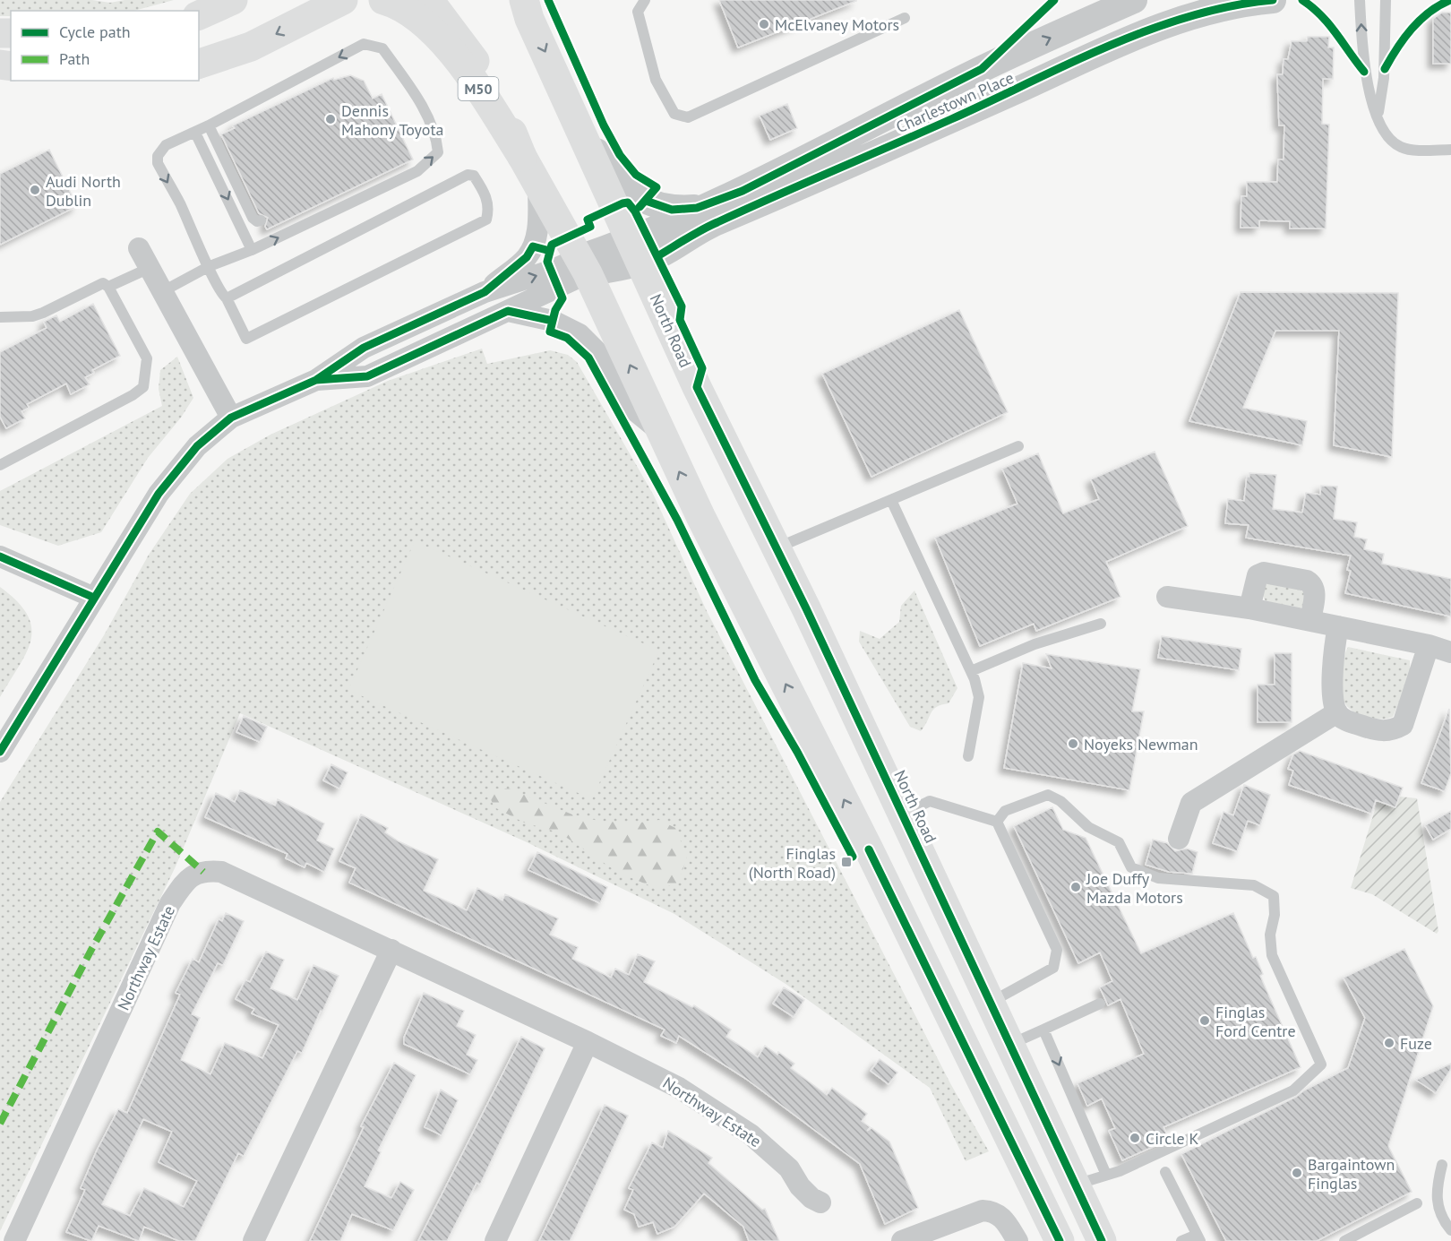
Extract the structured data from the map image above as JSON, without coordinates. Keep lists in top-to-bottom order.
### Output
{
  "streets": {
    "main road": ["M50", "North Road"],
    "street": ["Charlestown Place", "Northway Estate"]
  },
  "crossings": [
    ["Charlestown Place", "North Road"]
  ],
  "places": {
    "other": [
      "McElvaney Motors",
      "Dennis Mahony Toyota",
      "Audi North Dublin",
      "Noyeks Newman",
      "Joe Duffy Mazda Motors",
      "Finglas Ford Centre",
      "Fuze",
      "Circle K",
      "Bargaintown Finglas"
    ],
    "transit": ["Finglas (North Road)"]
  },
  "legend": ["Cycle path", "Path"]
}
